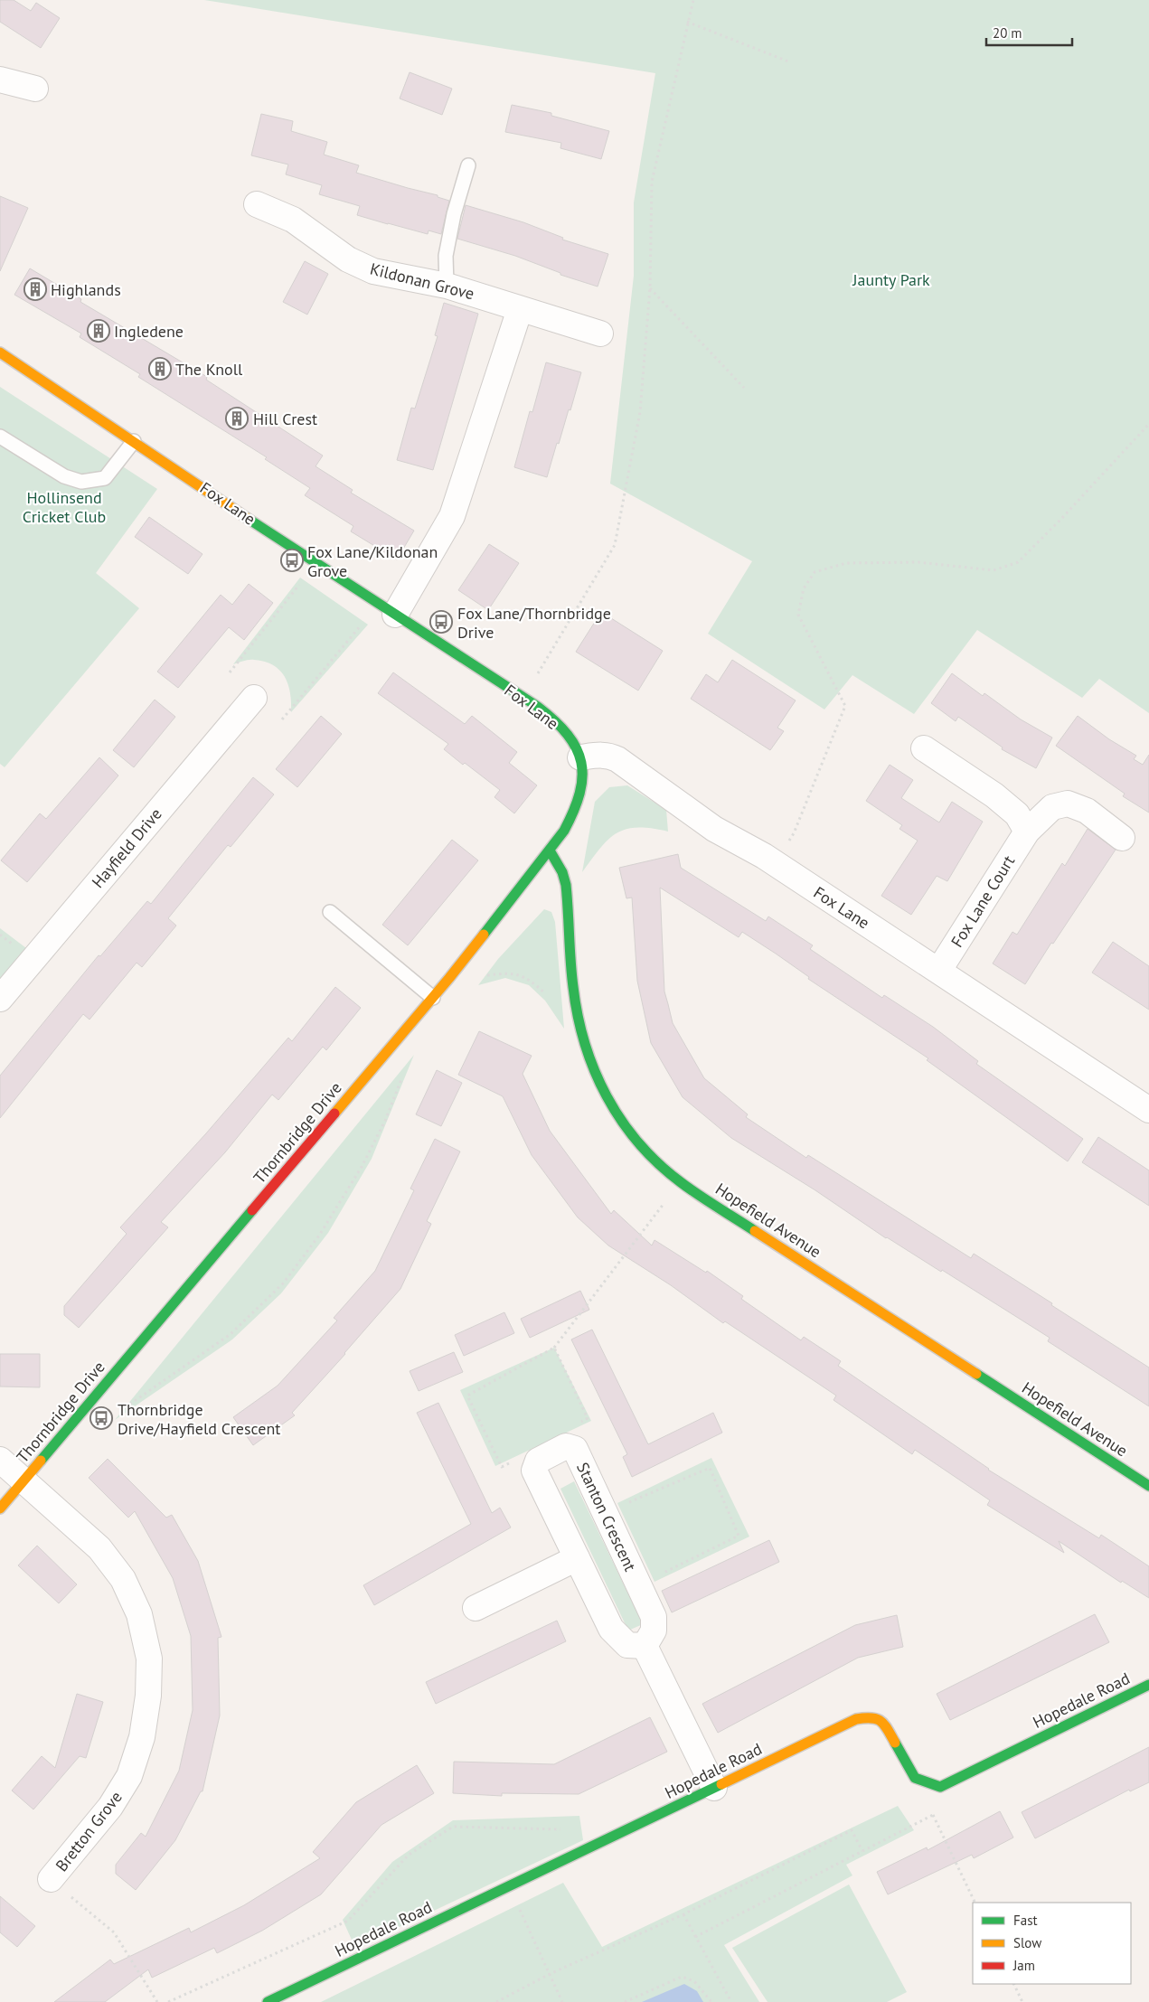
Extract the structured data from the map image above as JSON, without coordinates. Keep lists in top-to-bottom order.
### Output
{
  "streets": {
    "street": [
      "Kildonan Grove",
      "Fox Lane",
      "Hayfield Drive",
      "Fox Lane Court",
      "Thornbridge Drive",
      "Hopefield Avenue",
      "Stanton Crescent",
      "Hopedale Road",
      "Bretton Grove"
    ]
  },
  "crossings": [
    ["Fox Lane", "Fox Lane Court"],
    ["Fox Lane", "Thornbridge Drive"],
    ["Thornbridge Drive", "Hopefield Avenue"],
    ["Thornbridge Drive", "Bretton Grove"]
  ],
  "parks": ["Jaunty Park", "Hollinsend Cricket Club"],
  "places": {
    "building": [
      "Highlands",
      "Ingledene",
      "The Knoll",
      "Hill Crest"
    ],
    "bus stop": ["Fox Lane/Kildonan Grove", "Fox Lane/Thornbridge Drive", "Thornbridge Drive/Hayfield Crescent"]
  },
  "legend": ["Fast", "Slow", "Jam"],
  "scale_bar": "20 m"
}
